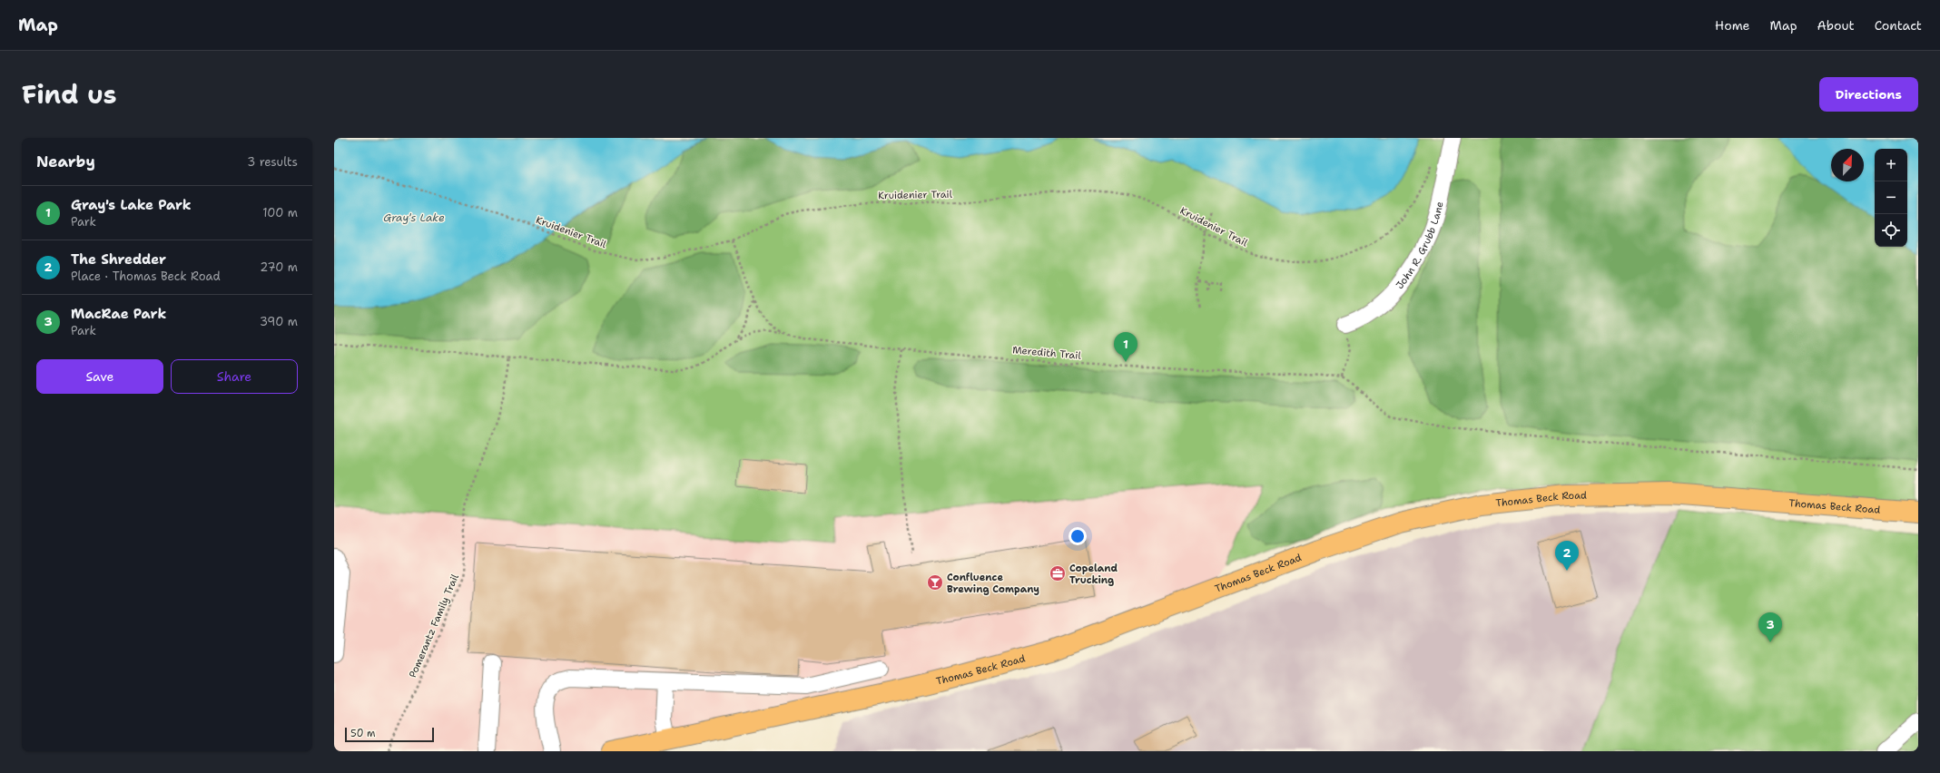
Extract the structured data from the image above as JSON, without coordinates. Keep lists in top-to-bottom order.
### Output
{
  "streets": {
    "main road": ["Thomas Beck Road"],
    "lane": ["John R. Grubb Lane"],
    "path": ["Kruidenier Trail", "Meredith Trail", "Pomerantz Family Trail"]
  },
  "crossings": [
    ["Kruidenier Trail", "Meredith Trail"]
  ],
  "water": ["Gray's Lake"],
  "places": {
    "office": ["Copeland Trucking"],
    "bar": ["Confluence Brewing Company"]
  },
  "scale_bar": "50 m",
  "north": "top right",
  "page": {
    "header": "Map",
    "nav": [
      "Home",
      "Map",
      "About",
      "Contact"
    ],
    "title": "Find us",
    "buttons": [
      "Directions",
      ["Save", "Share"]
    ],
    "heading": ["Nearby", "3 results"],
    "map_buttons": ["+", "−"],
    "list": [
      {
        "mark": "1",
        "name": "Gray's Lake Park",
        "note": "Park",
        "value": "100 m"
      },
      {
        "mark": "2",
        "name": "The Shredder",
        "note": "Place · Thomas Beck Road",
        "value": "270 m"
      },
      {
        "mark": "3",
        "name": "MacRae Park",
        "note": "Park",
        "value": "390 m"
      }
    ],
    "pins": ["1", "2", "3"],
    "scale": "50 m"
  }
}
